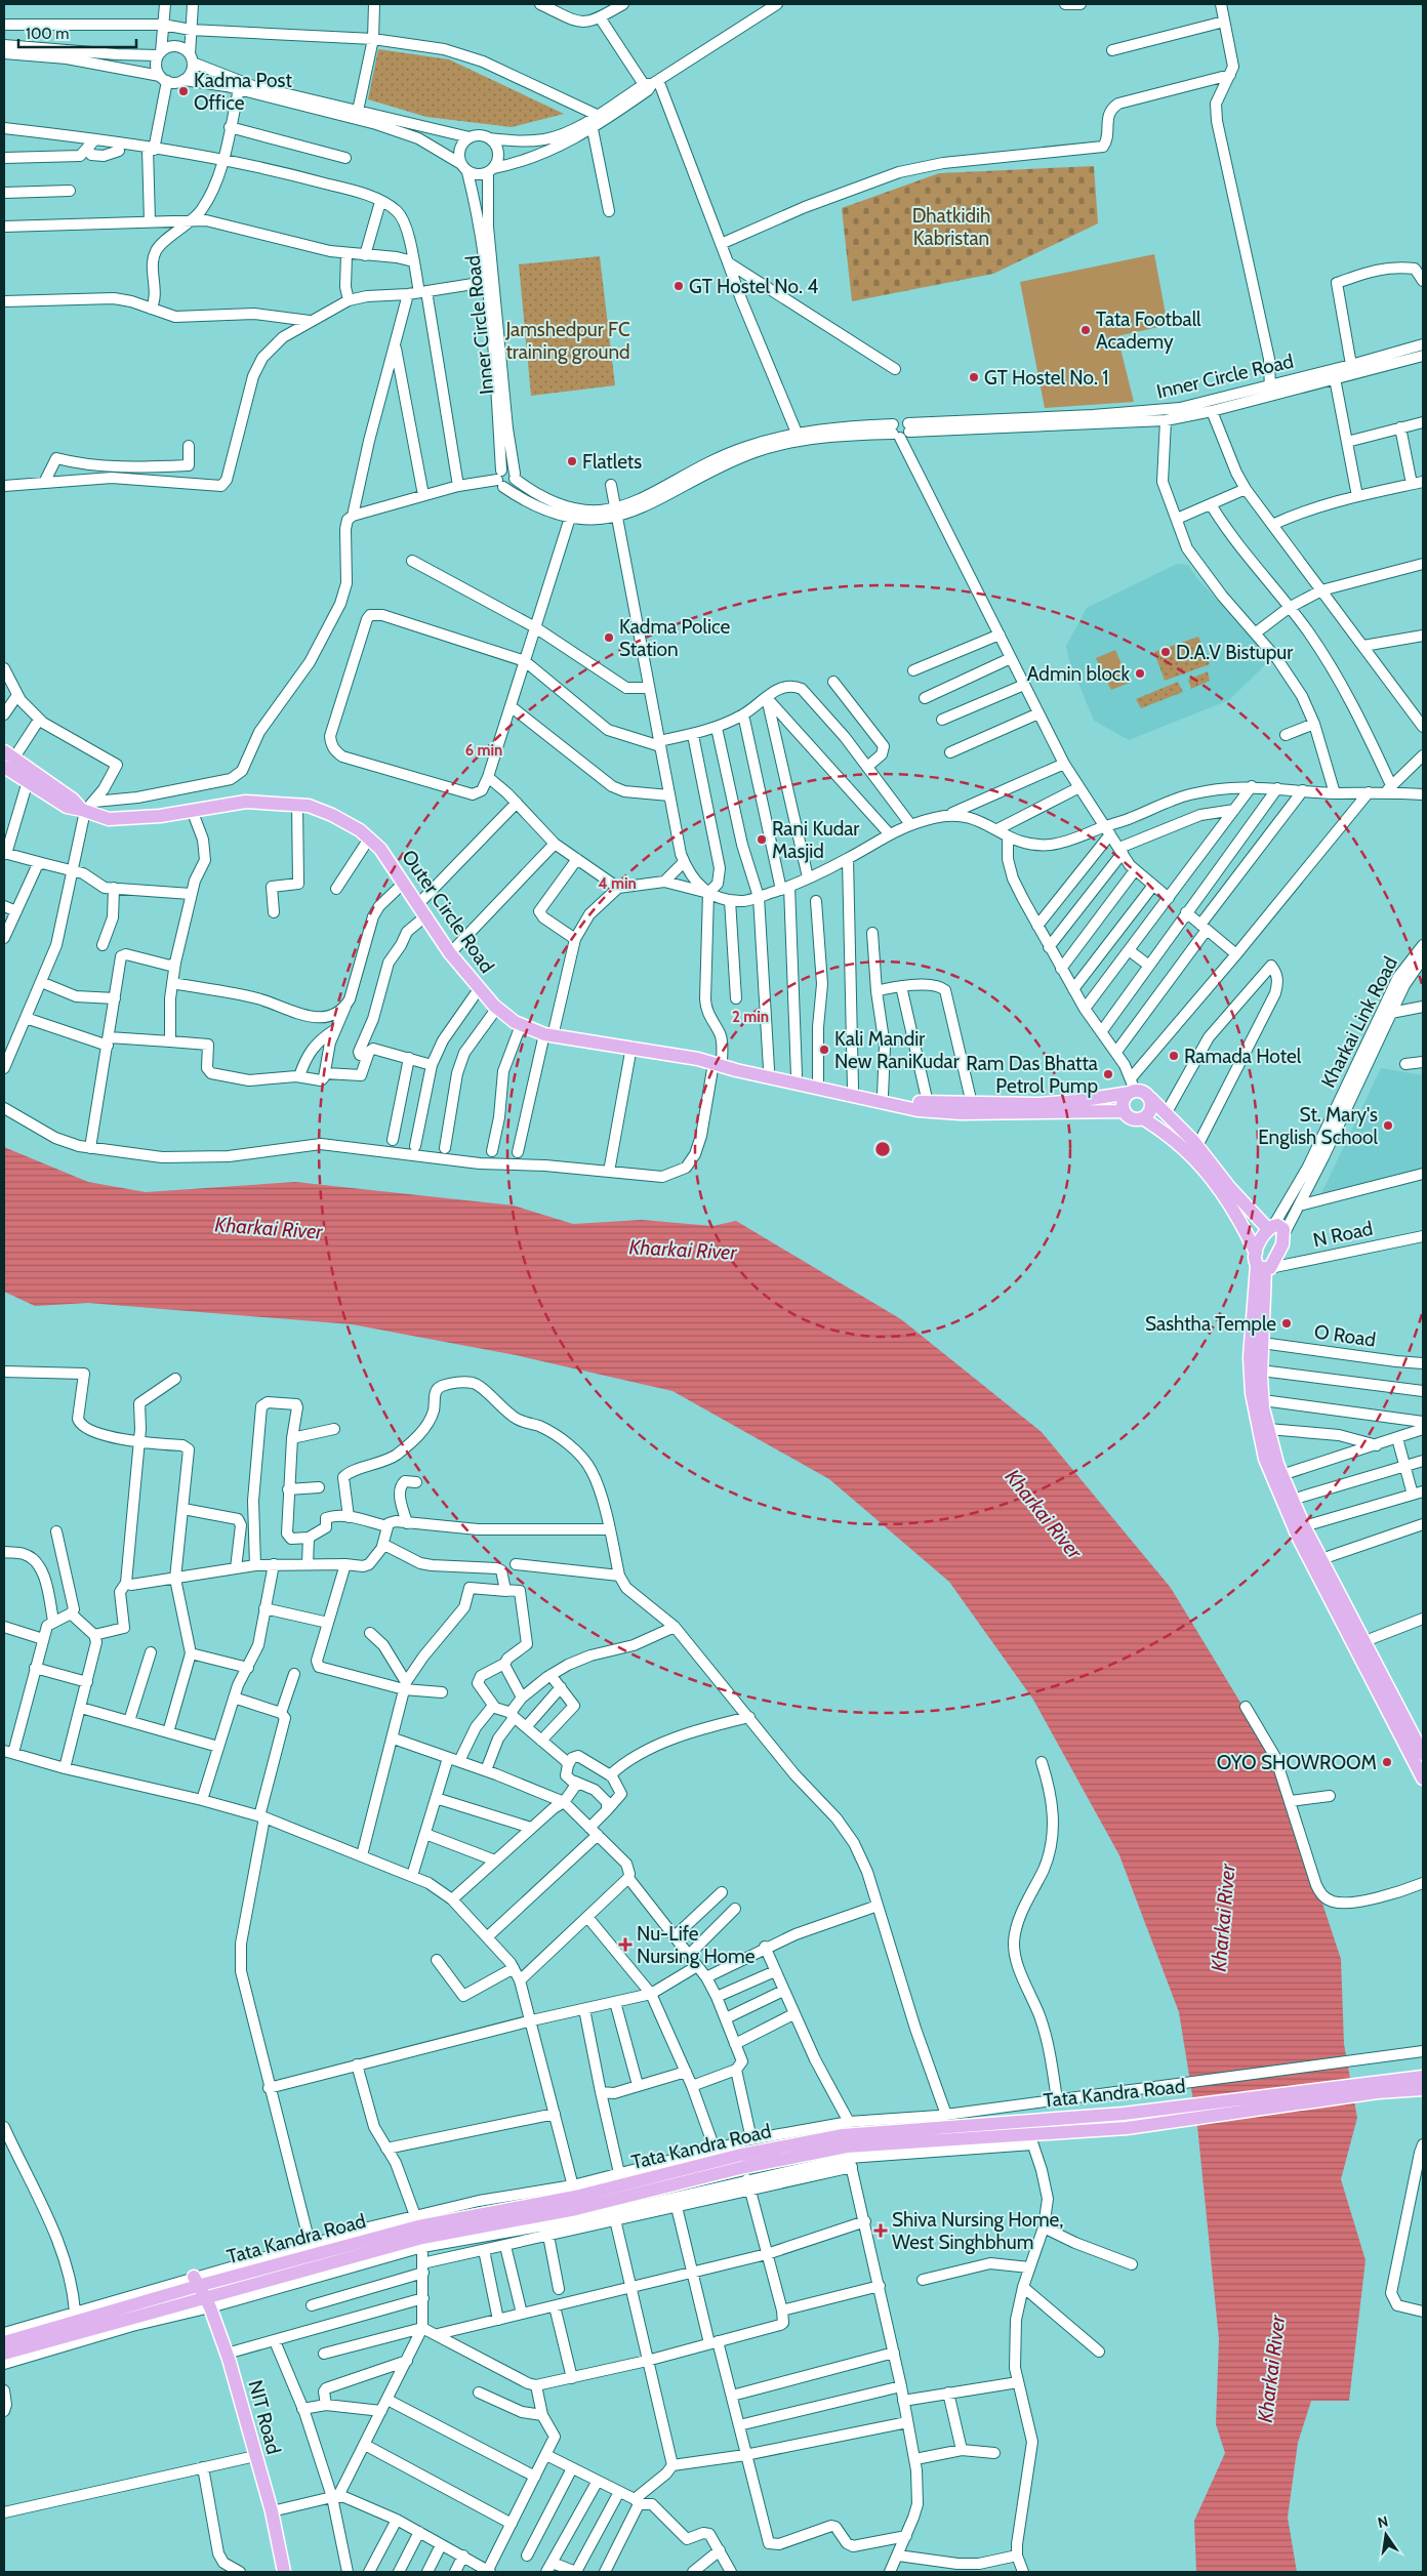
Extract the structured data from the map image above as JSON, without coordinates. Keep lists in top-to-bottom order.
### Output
{
  "streets": {
    "main road": ["Outer Circle Road", "Tata Kandra Road", "NIT Road"],
    "street": [
      "Inner Circle Road",
      "Kharkai Link Road",
      "N Road",
      "O Road"
    ]
  },
  "crossings": [
    ["Tata Kandra Road", "NIT Road"]
  ],
  "water": ["Kharkai River"],
  "parks": ["Dhatkidih Kabristan", "Jamshedpur FC training ground"],
  "places": {
    "other": [
      "Kadma Post Office",
      "GT Hostel No. 4",
      "Tata Football Academy",
      "GT Hostel No. 1",
      "Flatlets",
      "Kadma Police Station",
      "D.A.V Bistupur",
      "Admin block",
      "Rani Kudar Masjid",
      "Kali Mandir New RaniKudar",
      "Ramada Hotel",
      "Ram Das Bhatta Petrol Pump",
      "St. Mary's English School",
      "Sashtha Temple",
      "OYO SHOWROOM"
    ],
    "health": ["Nu-Life Nursing Home", "Shiva Nursing Home, West Singhbhum"]
  },
  "scale_bar": "100 m",
  "north": "top",
  "rings": ["6 min", "4 min", "2 min"]
}
